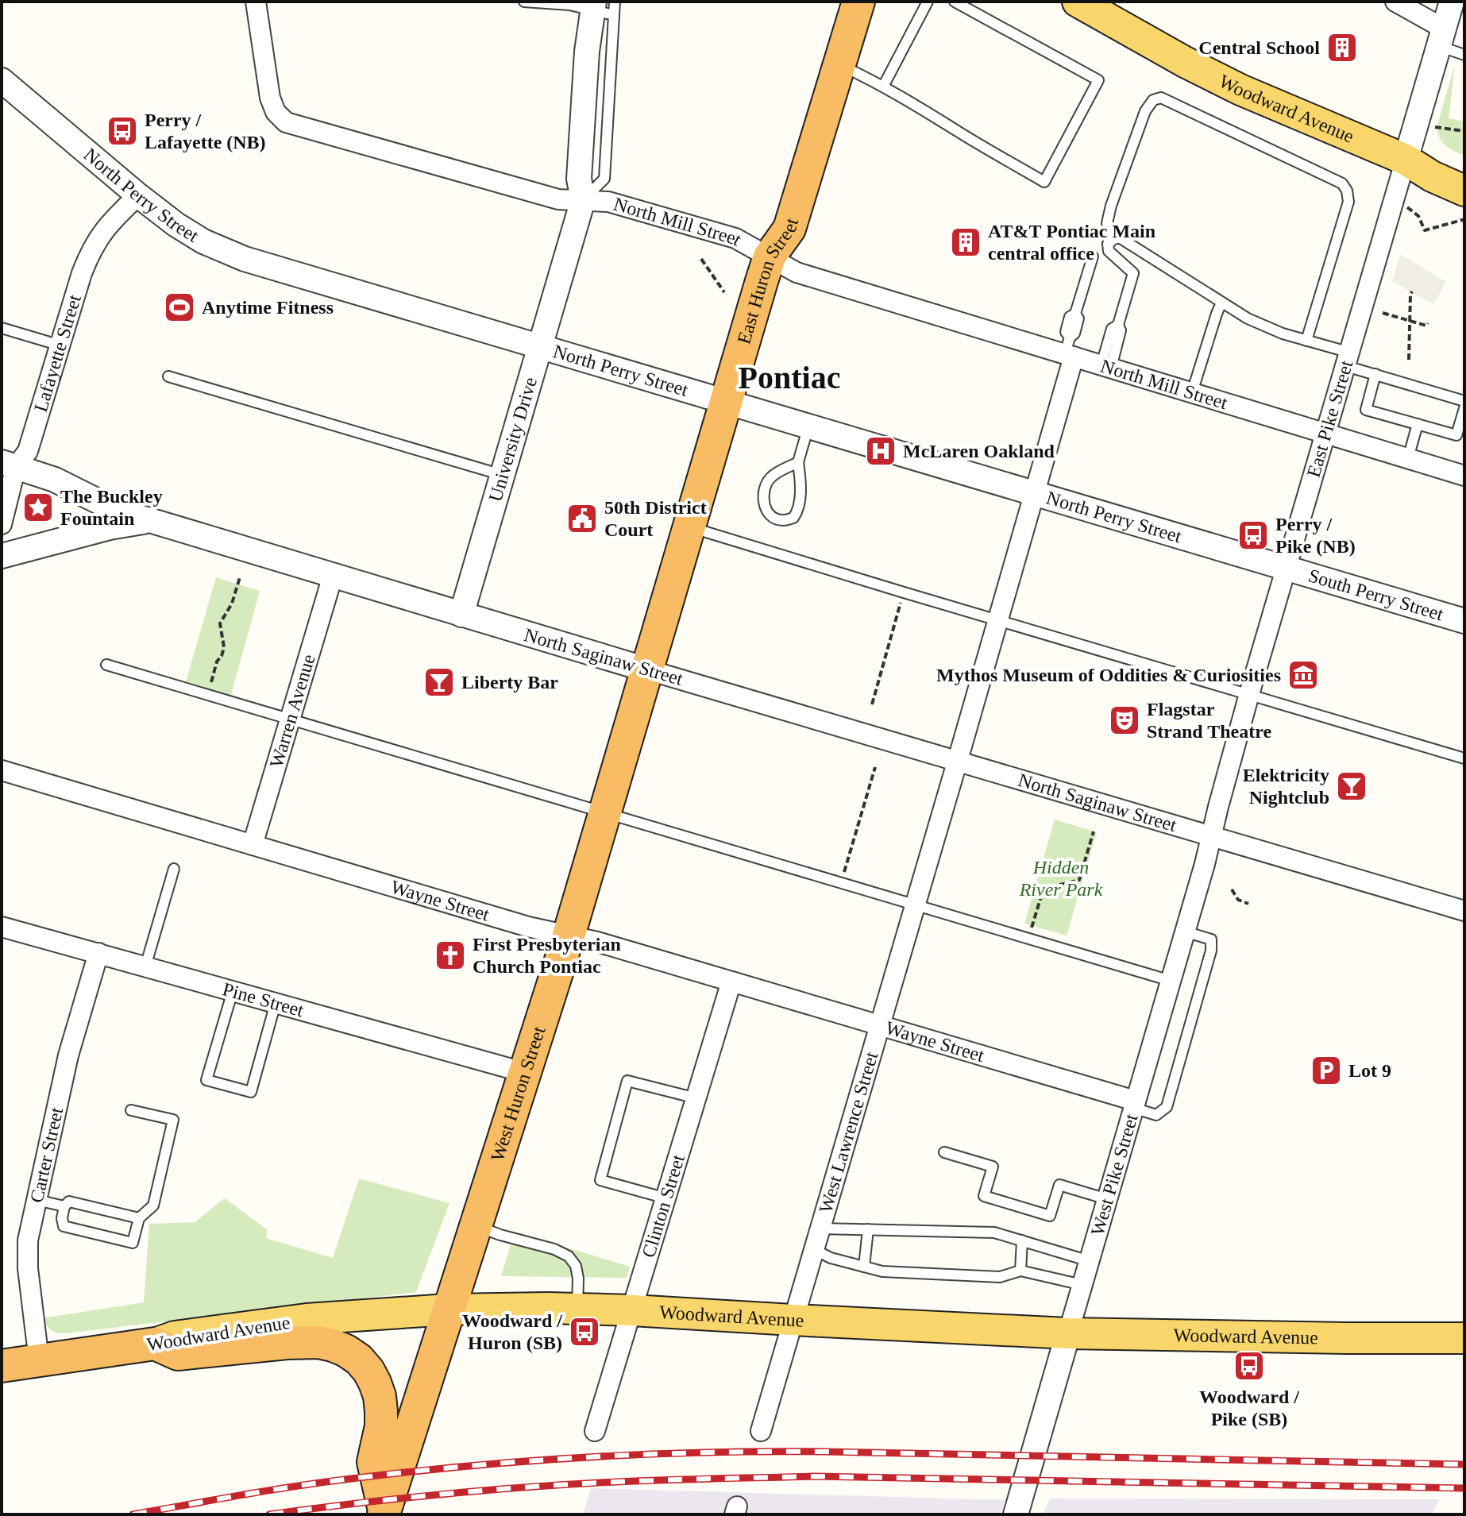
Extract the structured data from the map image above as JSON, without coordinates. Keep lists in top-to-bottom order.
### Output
{
  "streets": {
    "highway": ["Woodward Avenue", "East Huron Street", "West Huron Street"],
    "street": [
      "North Perry Street",
      "North Mill Street",
      "Lafayette Street",
      "East Pike Street",
      "University Drive",
      "South Perry Street",
      "North Saginaw Street",
      "Warren Avenue",
      "Wayne Street",
      "Pine Street",
      "West Lawrence Street",
      "Carter Street",
      "West Pike Street",
      "Clinton Street"
    ]
  },
  "crossings": [
    ["Woodward Avenue", "East Pike Street"],
    ["Woodward Avenue", "West Huron Street"],
    ["Woodward Avenue", "West Lawrence Street"],
    ["Woodward Avenue", "Carter Street"],
    ["Woodward Avenue", "West Pike Street"],
    ["Woodward Avenue", "Clinton Street"],
    ["North Perry Street", "East Huron Street"],
    ["North Perry Street", "Lafayette Street"],
    ["North Perry Street", "East Pike Street"],
    ["North Perry Street", "University Drive"],
    ["North Perry Street", "South Perry Street"],
    ["North Perry Street", "West Lawrence Street"],
    ["North Mill Street", "East Huron Street"],
    ["North Mill Street", "East Pike Street"],
    ["North Mill Street", "University Drive"],
    ["North Mill Street", "West Lawrence Street"],
    ["East Huron Street", "North Saginaw Street"],
    ["East Huron Street", "West Huron Street"],
    ["Lafayette Street", "North Saginaw Street"],
    ["East Pike Street", "South Perry Street"],
    ["East Pike Street", "North Saginaw Street"],
    ["East Pike Street", "West Pike Street"],
    ["University Drive", "North Saginaw Street"],
    ["North Saginaw Street", "Warren Avenue"],
    ["North Saginaw Street", "West Huron Street"],
    ["North Saginaw Street", "West Lawrence Street"],
    ["North Saginaw Street", "West Pike Street"],
    ["Warren Avenue", "Wayne Street"],
    ["Wayne Street", "West Huron Street"],
    ["Wayne Street", "West Lawrence Street"],
    ["Wayne Street", "West Pike Street"],
    ["Wayne Street", "Clinton Street"],
    ["Pine Street", "West Huron Street"],
    ["Pine Street", "Carter Street"]
  ],
  "districts": ["Pontiac"],
  "parks": ["Hidden River Park"],
  "places": {
    "building": ["Central School", "AT&T Pontiac Main central office"],
    "bus stop": [
      "Perry / Lafayette (NB)",
      "Perry / Pike (NB)",
      "Woodward / Huron (SB)",
      "Woodward / Pike (SB)"
    ],
    "sports": ["Anytime Fitness"],
    "hospital": ["McLaren Oakland"],
    "place": ["The Buckley Fountain"],
    "public building": ["50th District Court"],
    "museum": ["Mythos Museum of Oddities & Curiosities"],
    "bar": ["Liberty Bar", "Elektricity Nightclub"],
    "theatre": ["Flagstar Strand Theatre"],
    "church": ["First Presbyterian Church Pontiac"],
    "parking": ["Lot 9"]
  }
}
